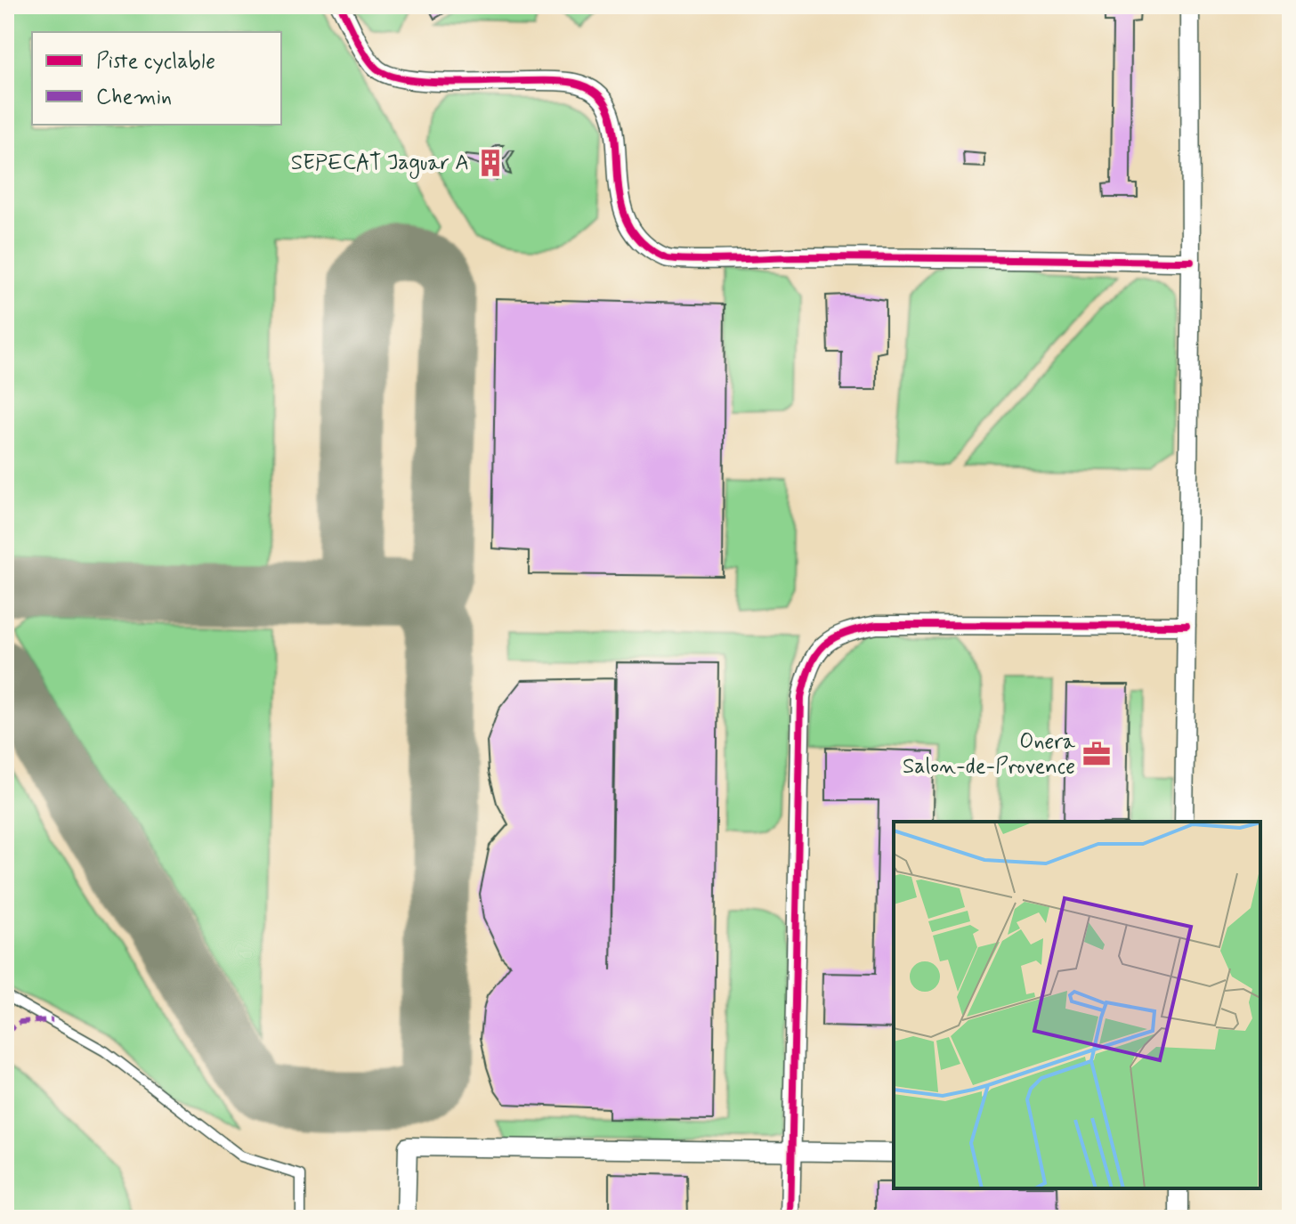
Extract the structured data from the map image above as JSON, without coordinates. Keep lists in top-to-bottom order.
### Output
{
  "places": {
    "building": ["SEPECAT Jaguar A"],
    "office": ["Onera Salon-de-Provence"]
  },
  "legend": ["Piste cyclable", "Chemin"]
}
